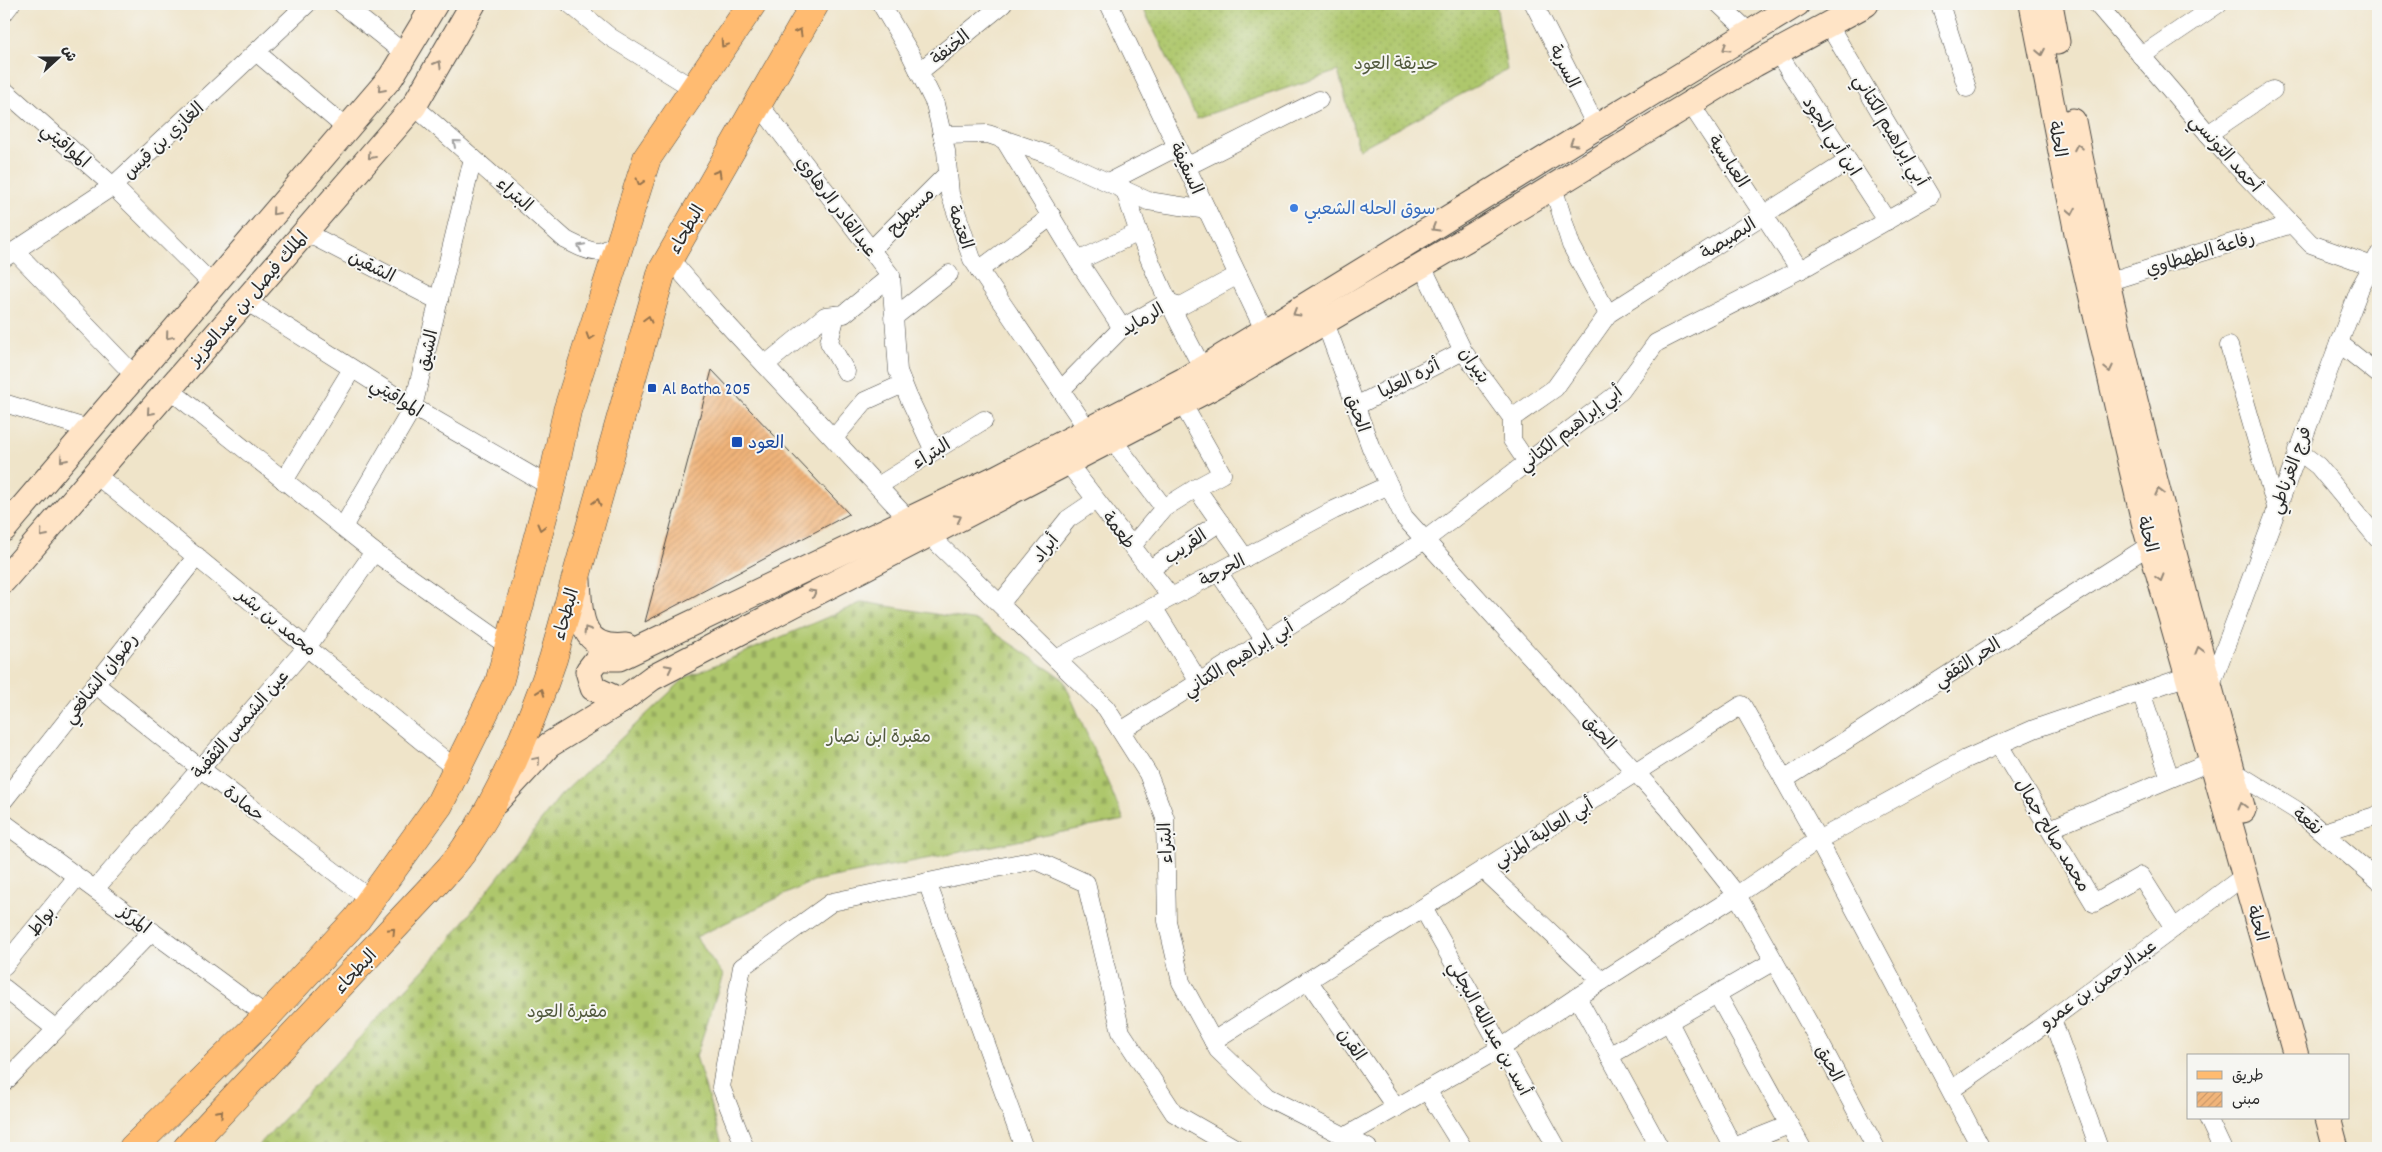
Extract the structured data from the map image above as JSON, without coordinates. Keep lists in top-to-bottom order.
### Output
{
  "streets": {
    "main road": ["البطحاء"],
    "street": [
      "الخنفة",
      "السربة",
      "أبي إبراهيم الكتاني",
      "ابن أبي الجود",
      "الحلة",
      "الغازي بن قيس",
      "المواقيتي",
      "أحمد التونسي",
      "العباسية",
      "السقيفة",
      "البتراء",
      "عبدالقادر الرهاوي",
      "مسيطيح",
      "العتمة",
      "البصيصة",
      "رفاعة الطهطاوي",
      "الشقين",
      "الملك فيصل بن عبدالعزيز",
      "الرمايد",
      "الشيق",
      "بتيران",
      "أثره العليا",
      "الحبق",
      "فرج الغرناطي",
      "طعمة",
      "القريب",
      "أبراد",
      "الحرجة",
      "محمد بن بشر",
      "الحر الثقفي",
      "رضوان الشافعي",
      "عين الشمس الثقفية",
      "حمادة",
      "نقعة",
      "أبي العالية المزني",
      "محمد صالح جمال",
      "المركز",
      "بواط",
      "عبدالرحمن بن عمرو",
      "أسد بن عبدالله البجلي",
      "القرن"
    ]
  },
  "crossings": [
    ["الخنفة", "العتمة"],
    ["أبي إبراهيم الكتاني", "ابن أبي الجود"],
    ["أبي إبراهيم الكتاني", "العباسية"],
    ["أبي إبراهيم الكتاني", "البتراء"],
    ["أبي إبراهيم الكتاني", "الحبق"],
    ["ابن أبي الجود", "البصيصة"],
    ["الحلة", "رفاعة الطهطاوي"],
    ["الحلة", "فرج الغرناطي"],
    ["الحلة", "الحر الثقفي"],
    ["الحلة", "نقعة"],
    ["الحلة", "عبدالرحمن بن عمرو"],
    ["الغازي بن قيس", "المواقيتي"],
    ["المواقيتي", "البطحاء"],
    ["المواقيتي", "الملك فيصل بن عبدالعزيز"],
    ["المواقيتي", "الشيق"],
    ["أحمد التونسي", "رفاعة الطهطاوي"],
    ["أحمد التونسي", "فرج الغرناطي"],
    ["العباسية", "البصيصة"],
    ["السقيفة", "الرمايد"],
    ["البتراء", "البطحاء"],
    ["البتراء", "الملك فيصل بن عبدالعزيز"],
    ["البتراء", "الشيق"],
    ["البتراء", "أبراد"],
    ["البتراء", "الحرجة"],
    ["البتراء", "أبي العالية المزني"],
    ["عبدالقادر الرهاوي", "مسيطيح"],
    ["عبدالقادر الرهاوي", "البطحاء"],
    ["مسيطيح", "العتمة"],
    ["العتمة", "الرمايد"],
    ["البطحاء", "محمد بن بشر"],
    ["البطحاء", "حمادة"],
    ["البطحاء", "المركز"],
    ["البصيصة", "بتيران"],
    ["الشقين", "الملك فيصل بن عبدالعزيز"],
    ["الشقين", "الشيق"],
    ["الملك فيصل بن عبدالعزيز", "محمد بن بشر"],
    ["بتيران", "أثره العليا"],
    ["أثره العليا", "الحبق"],
    ["الحبق", "الحرجة"],
    ["الحبق", "أبي العالية المزني"],
    ["طعمة", "القريب"],
    ["طعمة", "أبراد"],
    ["طعمة", "الحرجة"],
    ["محمد بن بشر", "رضوان الشافعي"],
    ["محمد بن بشر", "عين الشمس الثقفية"],
    ["الحر الثقفي", "أبي العالية المزني"],
    ["رضوان الشافعي", "حمادة"],
    ["عين الشمس الثقفية", "حمادة"],
    ["عين الشمس الثقفية", "المركز"],
    ["أبي العالية المزني", "عبدالرحمن بن عمرو"],
    ["أبي العالية المزني", "أسد بن عبدالله البجلي"],
    ["أبي العالية المزني", "القرن"],
    ["محمد صالح جمال", "عبدالرحمن بن عمرو"],
    ["المركز", "بواط"]
  ],
  "parks": ["حديقة العود", "مقبرة ابن نصار", "مقبرة العود"],
  "places": {
    "other": ["سوق الحله الشعبي"],
    "transit": ["Al Batha 205", "العود"]
  },
  "legend": ["طريق", "مبنى"],
  "north": "right"
}
